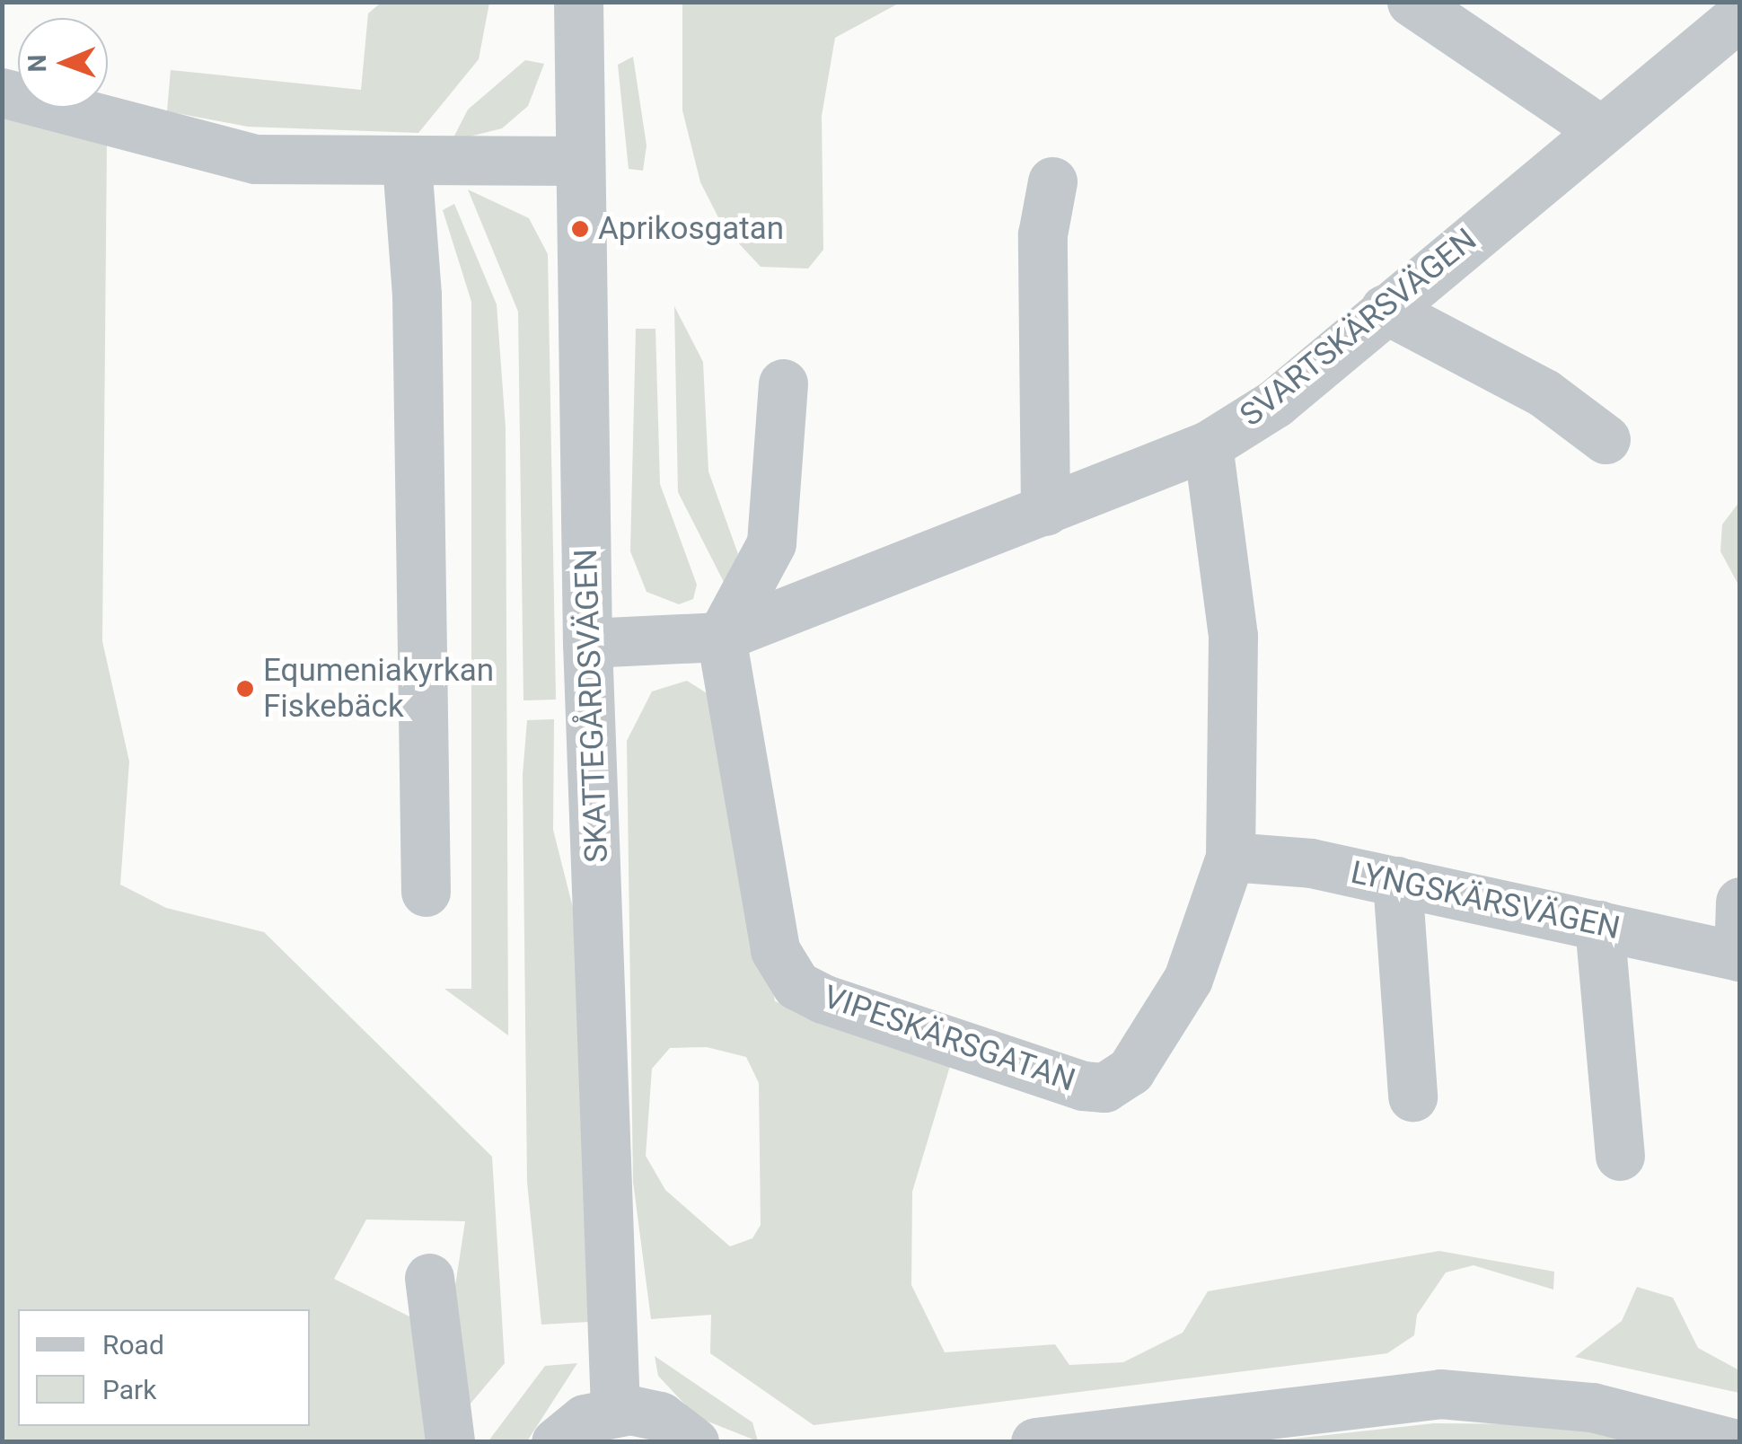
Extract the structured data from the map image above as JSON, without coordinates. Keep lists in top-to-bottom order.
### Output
{
  "streets": {
    "street": [
      "SVARTSKÄRSVÄGEN",
      "SKATTEGÅRDSVÄGEN",
      "LYNGSKÄRSVÄGEN",
      "VIPESKÄRSGATAN"
    ]
  },
  "crossings": [
    ["SVARTSKÄRSVÄGEN", "SKATTEGÅRDSVÄGEN"],
    ["SVARTSKÄRSVÄGEN", "VIPESKÄRSGATAN"],
    ["LYNGSKÄRSVÄGEN", "VIPESKÄRSGATAN"]
  ],
  "places": ["Aprikosgatan", "Equmeniakyrkan Fiskebäck"],
  "legend": ["Road", "Park"],
  "north": "left"
}
